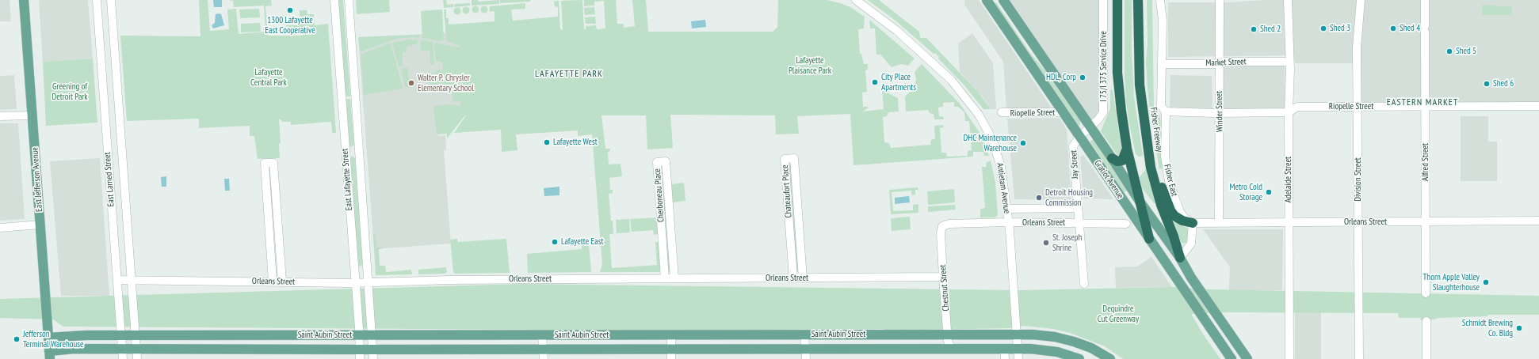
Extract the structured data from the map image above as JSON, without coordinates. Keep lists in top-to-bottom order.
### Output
{
  "streets": {
    "highway": ["Fisher Freeway"],
    "main road": ["East Jefferson Avenue", "Gratiot Avenue", "Saint Aubin Street"],
    "street": [
      "Market Street",
      "I 75/I 375 Service Drive",
      "Riopelle Street",
      "Winder Street",
      "Alfred Street",
      "Jay Street",
      "East Larned Street",
      "East Lafayette Street",
      "Adelaide Street",
      "Division Street",
      "Fisher East",
      "Antietam Avenue",
      "Chateaufort Place",
      "Cherboneau Place",
      "Orleans Street",
      "Chestnut Street"
    ]
  },
  "crossings": [
    ["Market Street", "Winder Street"],
    ["Market Street", "Adelaide Street"],
    ["Market Street", "Fisher East"],
    ["I 75/I 375 Service Drive", "Jay Street"],
    ["I 75/I 375 Service Drive", "Gratiot Avenue"],
    ["Riopelle Street", "Winder Street"],
    ["Riopelle Street", "Alfred Street"],
    ["Riopelle Street", "Gratiot Avenue"],
    ["Riopelle Street", "Adelaide Street"],
    ["Riopelle Street", "Division Street"],
    ["Riopelle Street", "Fisher East"],
    ["Winder Street", "Orleans Street"],
    ["Fisher Freeway", "Gratiot Avenue"],
    ["Alfred Street", "Orleans Street"],
    ["Jay Street", "Gratiot Avenue"],
    ["Jay Street", "Orleans Street"],
    ["East Jefferson Avenue", "Saint Aubin Street"],
    ["East Larned Street", "Orleans Street"],
    ["East Larned Street", "Saint Aubin Street"],
    ["East Lafayette Street", "Orleans Street"],
    ["East Lafayette Street", "Saint Aubin Street"],
    ["Adelaide Street", "Orleans Street"],
    ["Division Street", "Orleans Street"],
    ["Fisher East", "Orleans Street"],
    ["Antietam Avenue", "Orleans Street"],
    ["Antietam Avenue", "Saint Aubin Street"],
    ["Chateaufort Place", "Orleans Street"],
    ["Cherboneau Place", "Orleans Street"],
    ["Orleans Street", "Chestnut Street"],
    ["Chestnut Street", "Saint Aubin Street"]
  ],
  "districts": ["LAFAYETTE PARK", "EASTERN MARKET"],
  "parks": [
    "Lafayette Plaisance Park",
    "Lafayette Central Park",
    "Greening of Detroit Park",
    "Dequindre Cut Greenway"
  ],
  "places": [
    "1300 Lafayette East Cooperative",
    "Shed 3",
    "Shed 4",
    "Shed 2",
    "Shed 5",
    "HDL, Corp",
    "City Place Apartments",
    "Walter P. Chrysler Elementary School",
    "Shed 6",
    "Lafayette West",
    "DHC Maintenance Warehouse",
    "Metro Cold Storage",
    "Detroit Housing Commission",
    "Lafayette East",
    "St. Joseph Shrine",
    "Thorn Apple Valley Slaughterhouse",
    "Schmidt Brewing Co. Bldg",
    "Jefferson Terminal Warehouse"
  ]
}
